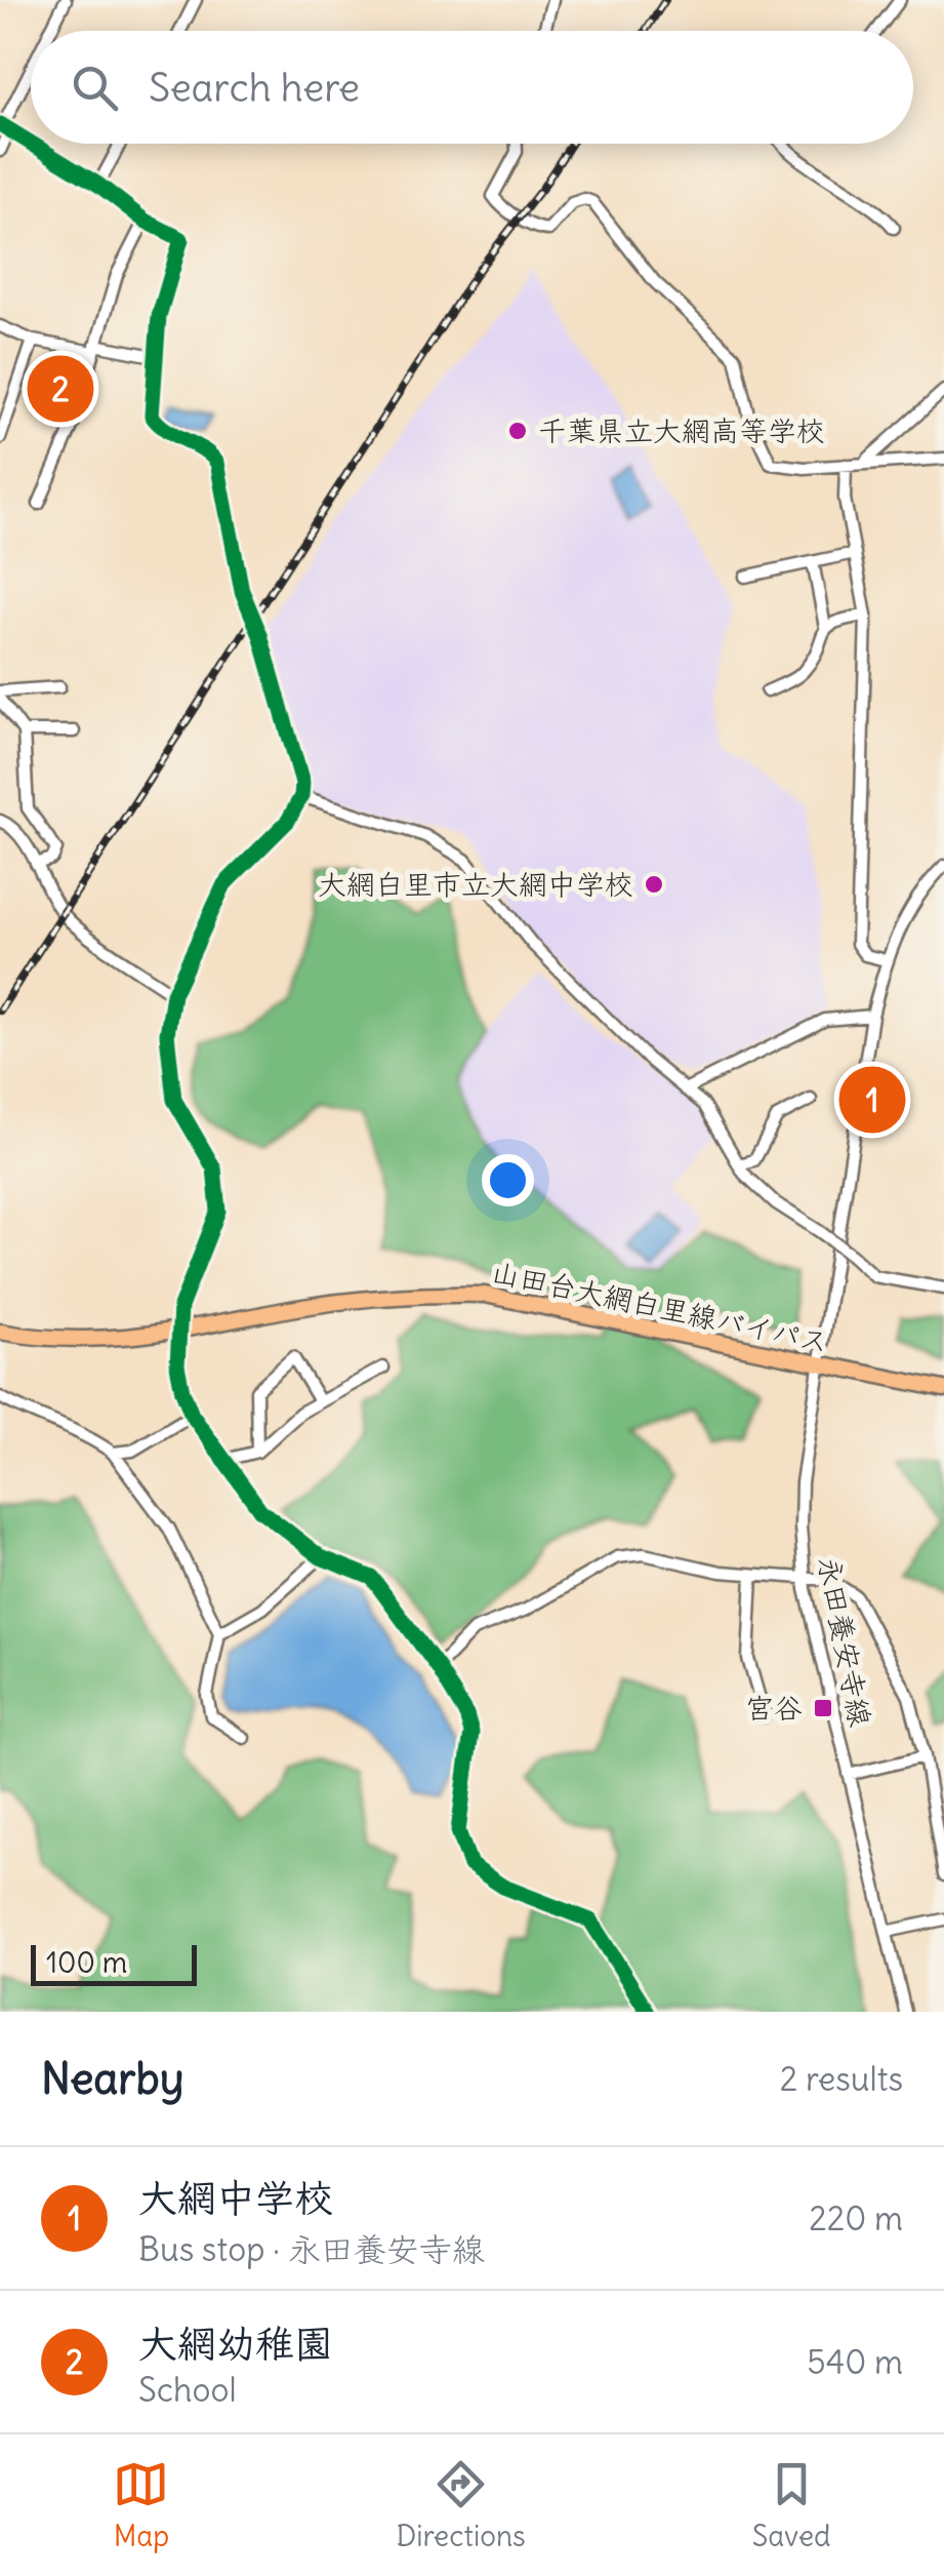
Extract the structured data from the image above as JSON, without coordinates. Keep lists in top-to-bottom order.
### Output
{
  "streets": {
    "main road": ["山田台大網白里線バイパス"],
    "street": ["永田養安寺線"]
  },
  "crossings": [
    ["山田台大網白里線バイパス", "永田養安寺線"]
  ],
  "places": {
    "other": ["千葉県立大網高等学校", "大網白里市立大網中学校"],
    "transit": ["宮谷"]
  },
  "scale_bar": "100 m",
  "page": {
    "search": "Search here",
    "pins": ["2", "1"],
    "scale": "100 m",
    "heading": ["Nearby", "2 results"],
    "list": [
      {
        "mark": "1",
        "name": "大網中学校",
        "note": "Bus stop · 永田養安寺線",
        "value": "220 m"
      },
      {
        "mark": "2",
        "name": "大網幼稚園",
        "note": "School",
        "value": "540 m"
      }
    ],
    "nav": ["Map", "Directions", "Saved"]
  }
}
